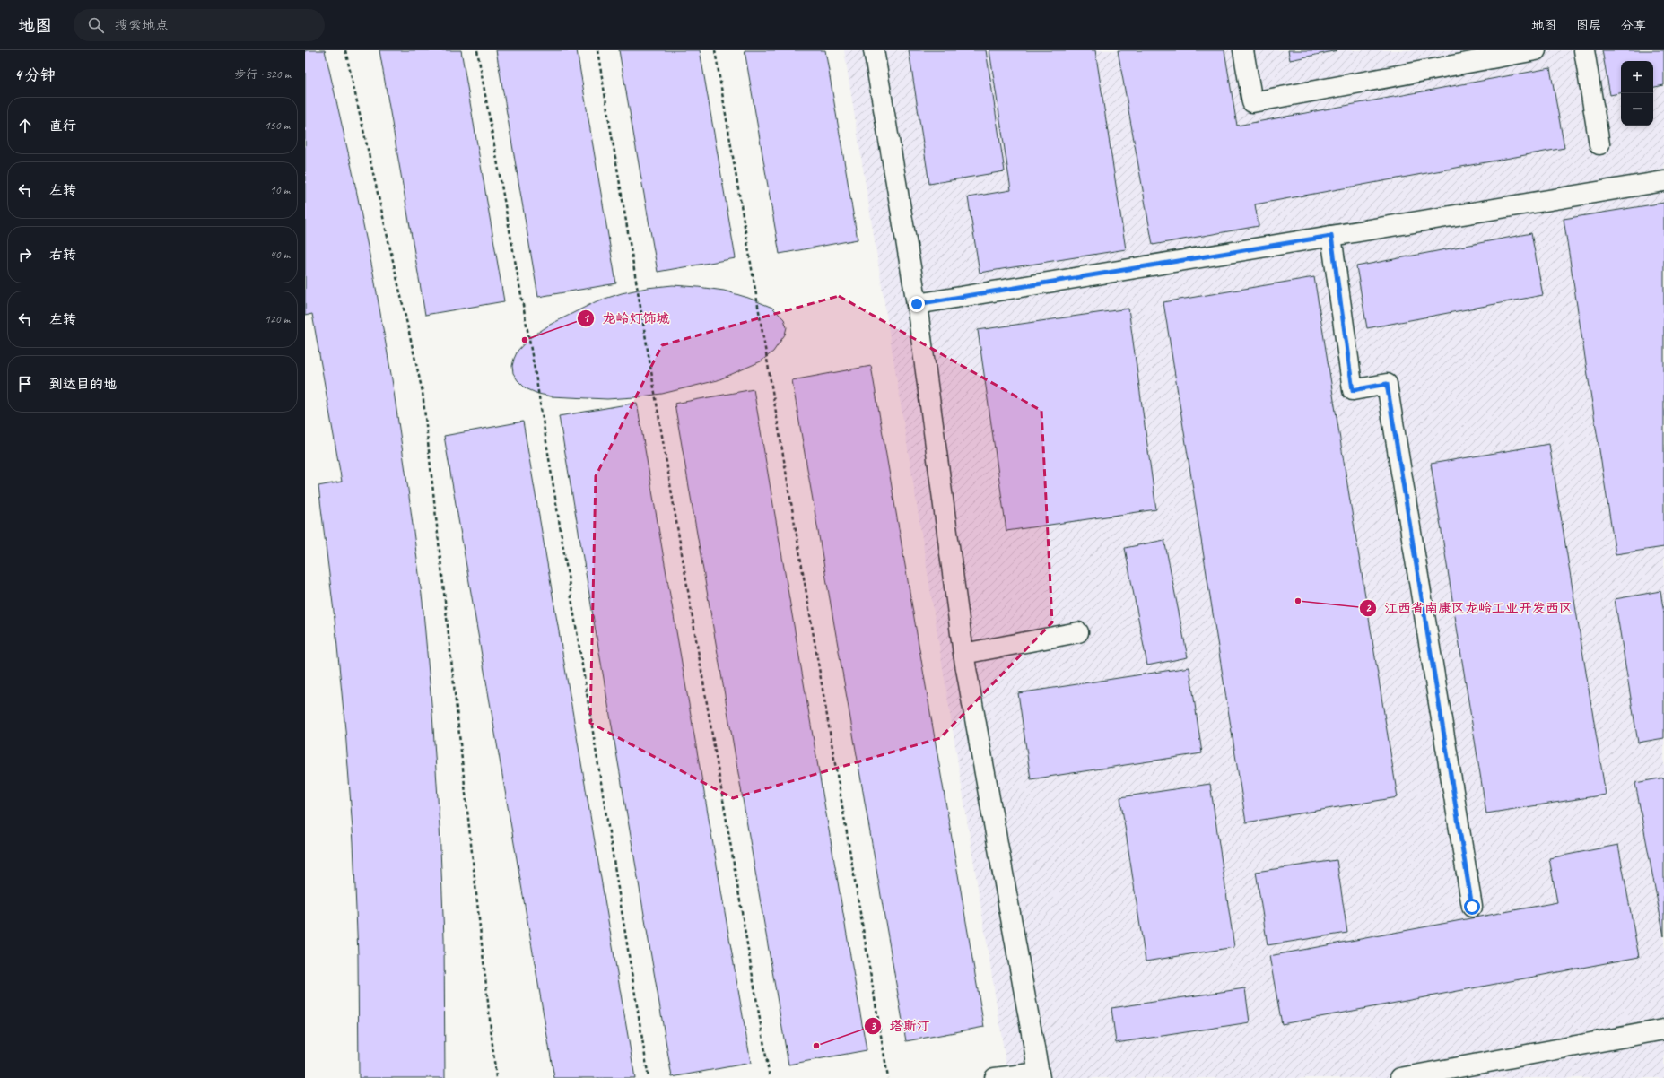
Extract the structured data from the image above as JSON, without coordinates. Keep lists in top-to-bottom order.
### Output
{
  "places": ["龙岭灯饰城", "江西省南康区龙岭工业开发西区", "塔斯汀"],
  "page": {
    "header": "地图",
    "search": "搜索地点",
    "nav": ["地图", "图层", "分享"],
    "heading": ["4 分钟", "步行 · 320 m"],
    "map_buttons": ["+", "−"],
    "list": [
      ["直行", "150 m"],
      ["左转", "10 m"],
      ["右转", "40 m"],
      ["左转", "120 m"],
      "到达目的地"
    ]
  }
}
